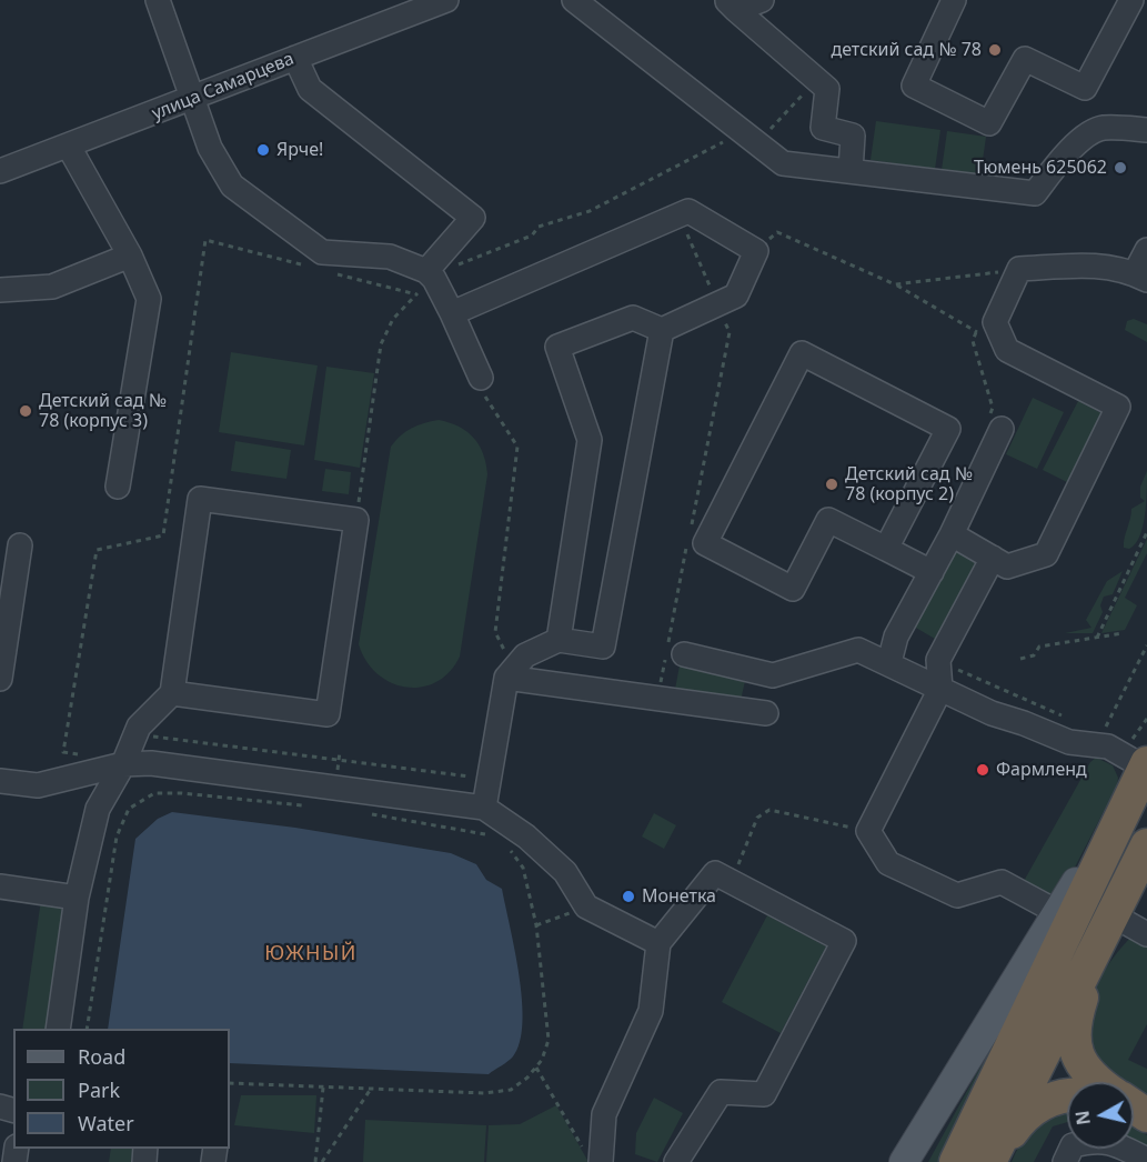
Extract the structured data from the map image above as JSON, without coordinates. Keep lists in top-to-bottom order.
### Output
{
  "streets": {
    "street": ["улица Самарцева"]
  },
  "districts": ["ЮЖНЫЙ"],
  "places": [
    "детский сад № 78",
    "Ярче!",
    "Тюмень 625062",
    "Детский сад № 78 (корпус 3)",
    "Детский сад № 78 (корпус 2)",
    "Фармленд",
    "Монетка"
  ],
  "legend": ["Road", "Park", "Water"],
  "north": "left"
}
